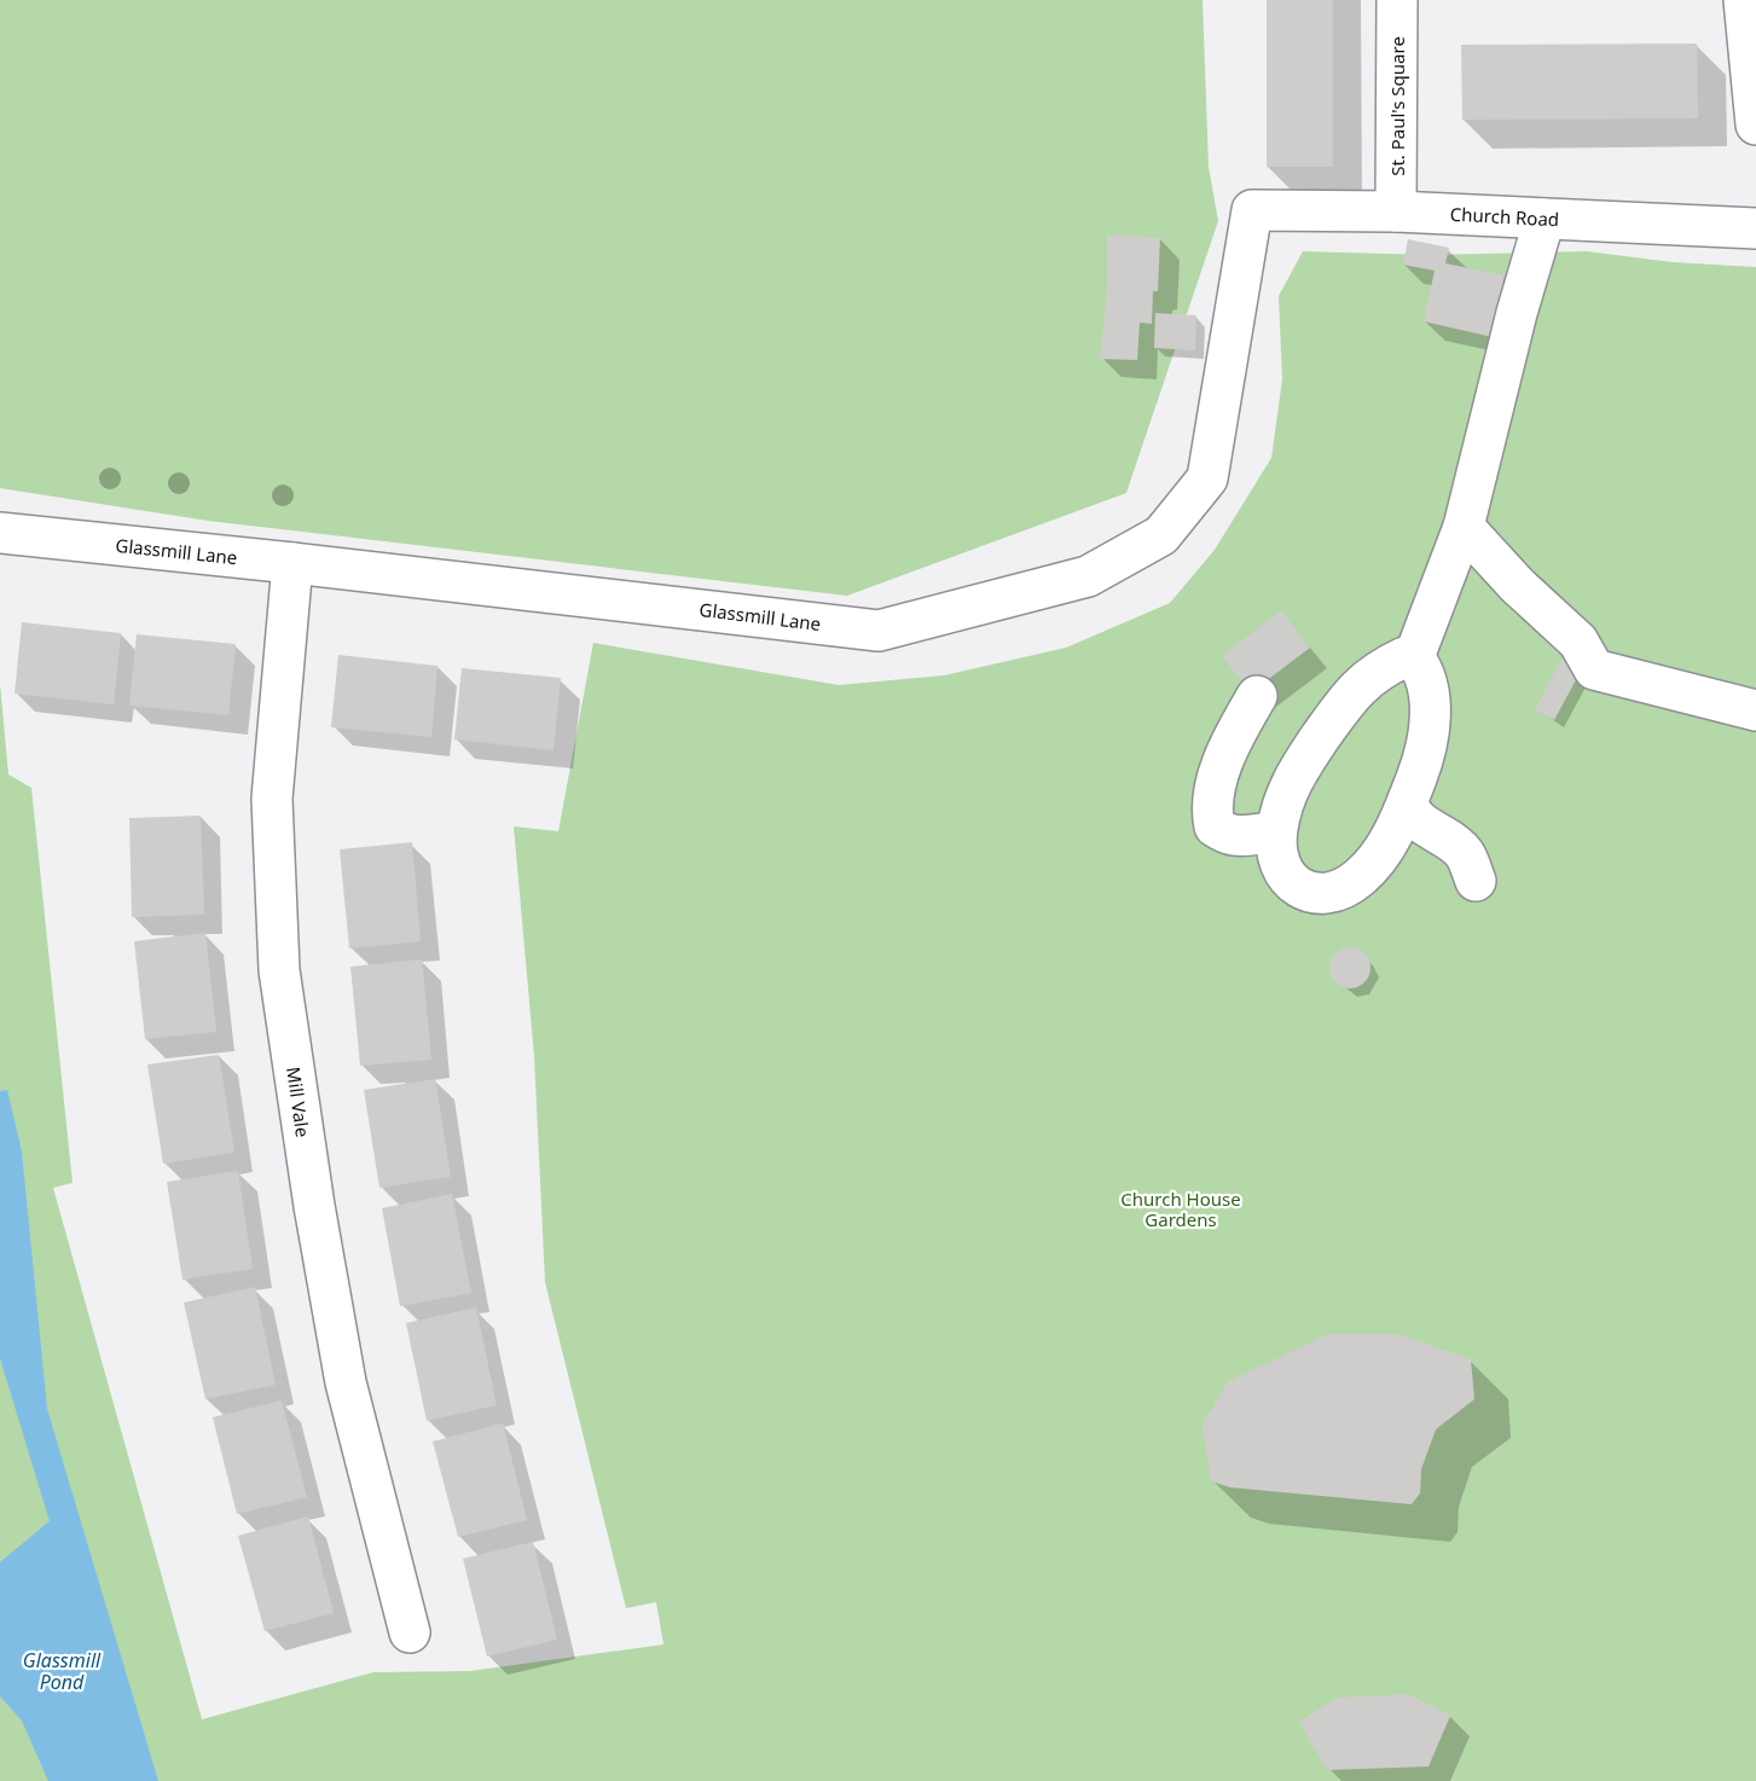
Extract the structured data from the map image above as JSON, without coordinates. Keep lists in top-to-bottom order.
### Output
{
  "streets": {
    "street": [
      "St. Paul's Square",
      "Church Road",
      "Glassmill Lane",
      "Mill Vale"
    ]
  },
  "crossings": [
    ["St. Paul's Square", "Church Road"],
    ["Church Road", "Glassmill Lane"],
    ["Glassmill Lane", "Mill Vale"]
  ],
  "water": ["Glassmill Pond"],
  "parks": ["Church House Gardens"]
}
